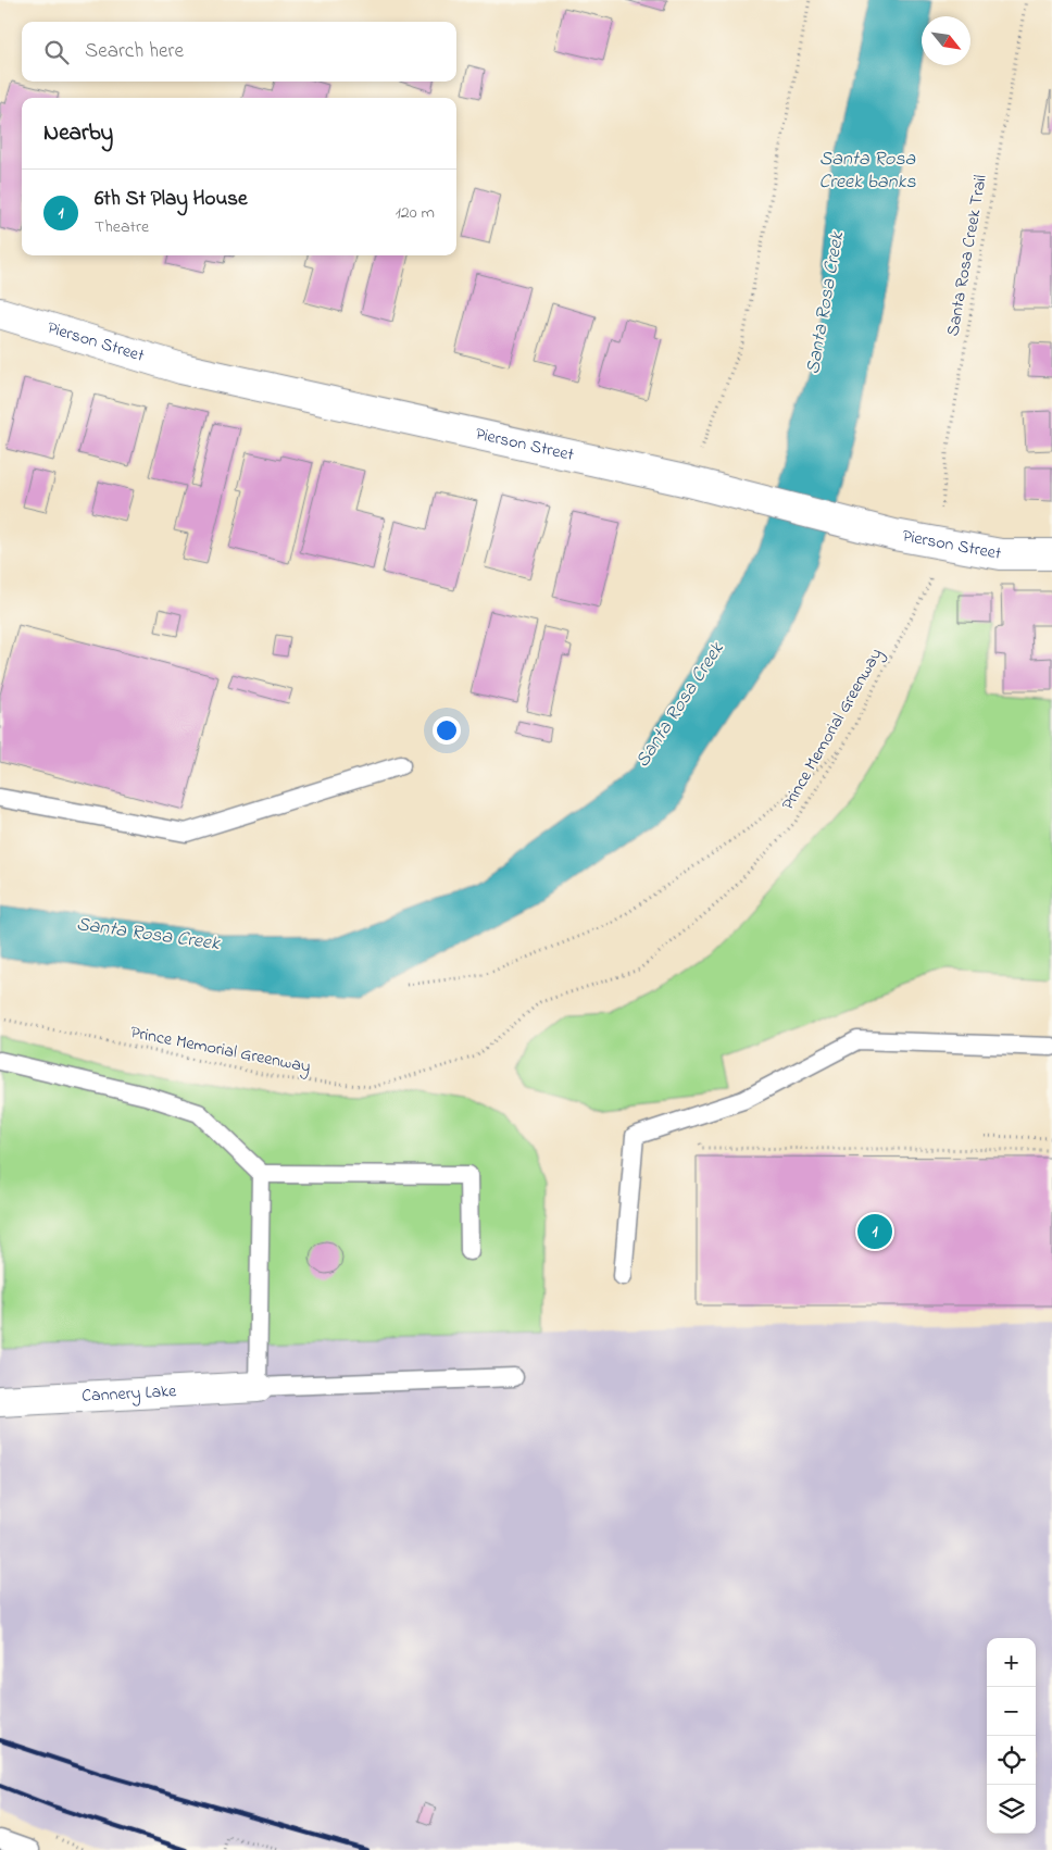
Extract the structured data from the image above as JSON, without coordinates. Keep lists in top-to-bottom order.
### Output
{
  "streets": {
    "street": ["Pierson Street", "Cannery Lake"],
    "path": ["Santa Rosa Creek Trail", "Prince Memorial Greenway"]
  },
  "water": ["Santa Rosa Creek banks", "Santa Rosa Creek"],
  "north": "bottom right",
  "page": {
    "search": "Search here",
    "heading": "Nearby",
    "list": [
      {
        "mark": "1",
        "name": "6th St Play House",
        "note": "Theatre",
        "value": "120 m"
      }
    ],
    "pins": "1",
    "map_buttons": ["+", "−"]
  }
}
